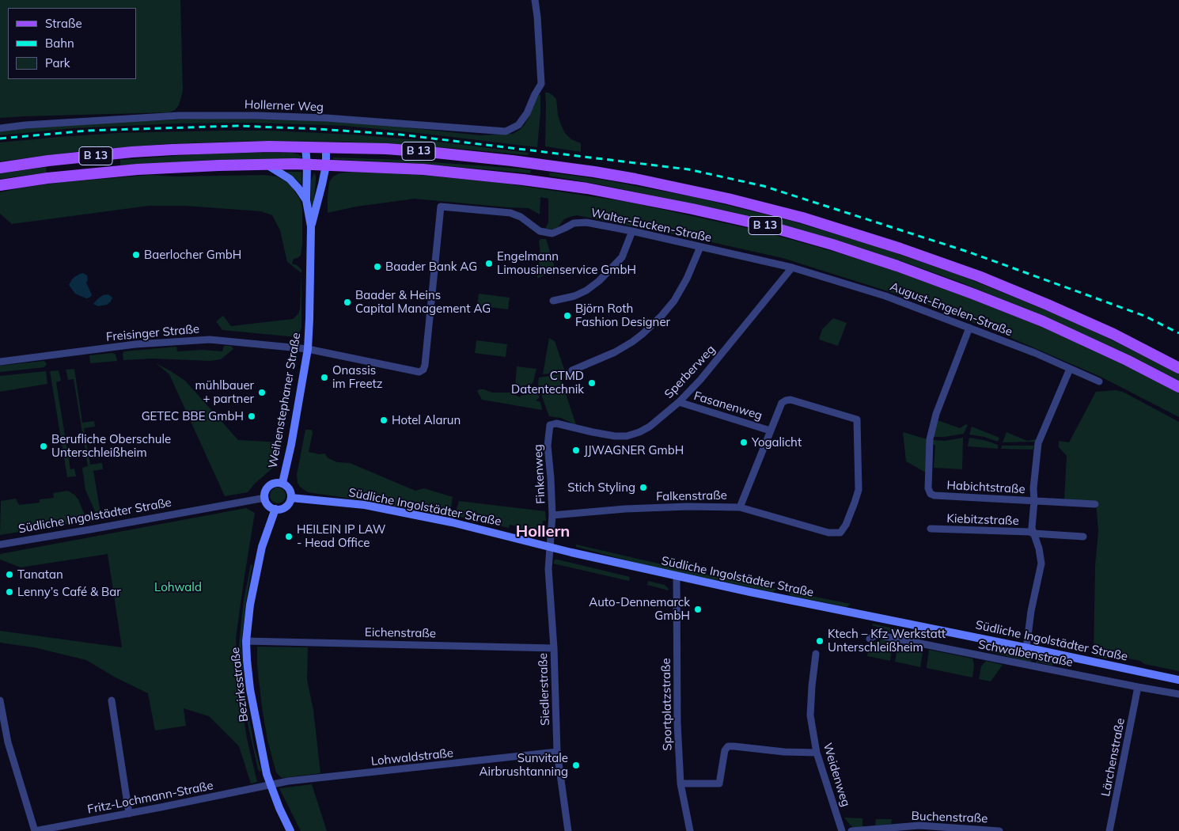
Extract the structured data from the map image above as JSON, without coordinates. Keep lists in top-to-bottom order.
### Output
{
  "streets": {
    "main road": ["B 13"],
    "street": [
      "Hollerner Weg",
      "Walter-Eucken-Straße",
      "August-Engelen-Straße",
      "Freisinger Straße",
      "Sperberweg",
      "Weihenstephaner Straße",
      "Fasanenweg",
      "Finkenweg",
      "Habichtstraße",
      "Falkenstraße",
      "Südliche Ingolstädter Straße",
      "Kiebitzstraße",
      "Eichenstraße",
      "Schwalbenstraße",
      "Bezirksstraße",
      "Siedlerstraße",
      "Sportplatzstraße",
      "Lohwaldstraße",
      "Lärchenstraße",
      "Weidenweg",
      "Fritz-Lochmann-Straße",
      "Buchenstraße"
    ]
  },
  "crossings": [
    ["B 13", "Weihenstephaner Straße"],
    ["Walter-Eucken-Straße", "August-Engelen-Straße"],
    ["Walter-Eucken-Straße", "Freisinger Straße"],
    ["Walter-Eucken-Straße", "Sperberweg"],
    ["Walter-Eucken-Straße", "Weihenstephaner Straße"],
    ["August-Engelen-Straße", "Sperberweg"],
    ["August-Engelen-Straße", "Habichtstraße"],
    ["August-Engelen-Straße", "Kiebitzstraße"],
    ["Freisinger Straße", "Weihenstephaner Straße"],
    ["Sperberweg", "Fasanenweg"],
    ["Sperberweg", "Finkenweg"],
    ["Weihenstephaner Straße", "Südliche Ingolstädter Straße"],
    ["Weihenstephaner Straße", "Bezirksstraße"],
    ["Fasanenweg", "Falkenstraße"],
    ["Finkenweg", "Falkenstraße"],
    ["Finkenweg", "Südliche Ingolstädter Straße"],
    ["Finkenweg", "Siedlerstraße"],
    ["Habichtstraße", "Kiebitzstraße"],
    ["Südliche Ingolstädter Straße", "Kiebitzstraße"],
    ["Südliche Ingolstädter Straße", "Bezirksstraße"],
    ["Südliche Ingolstädter Straße", "Siedlerstraße"],
    ["Südliche Ingolstädter Straße", "Sportplatzstraße"],
    ["Eichenstraße", "Bezirksstraße"],
    ["Eichenstraße", "Siedlerstraße"],
    ["Schwalbenstraße", "Lärchenstraße"],
    ["Bezirksstraße", "Lohwaldstraße"],
    ["Bezirksstraße", "Fritz-Lochmann-Straße"],
    ["Siedlerstraße", "Lohwaldstraße"],
    ["Lohwaldstraße", "Fritz-Lochmann-Straße"]
  ],
  "districts": ["Hollern"],
  "parks": ["Lohwald"],
  "places": [
    "Baerlocher GmbH",
    "Engelmann Limousinenservice GmbH",
    "Baader Bank AG",
    "Baader & Heins Capital Management AG",
    "Björn Roth Fashion Designer",
    "Onassis im Freetz",
    "CTMD Datentechnik",
    "mühlbauer + partner",
    "GETEC BBE GmbH",
    "Hotel Alarun",
    "Yogalicht",
    "Berufliche Oberschule Unterschleißheim",
    "JJWAGNER GmbH",
    "Stich Styling",
    "HEILEIN IP LAW - Head Office",
    "Tanatan",
    "Lenny’s Café & Bar",
    "Auto-Dennemarck GmbH",
    "Ktech – Kfz Werkstatt Unterschleißheim",
    "Sunvitale Airbrushtanning"
  ],
  "legend": ["Straße", "Bahn", "Park"]
}
